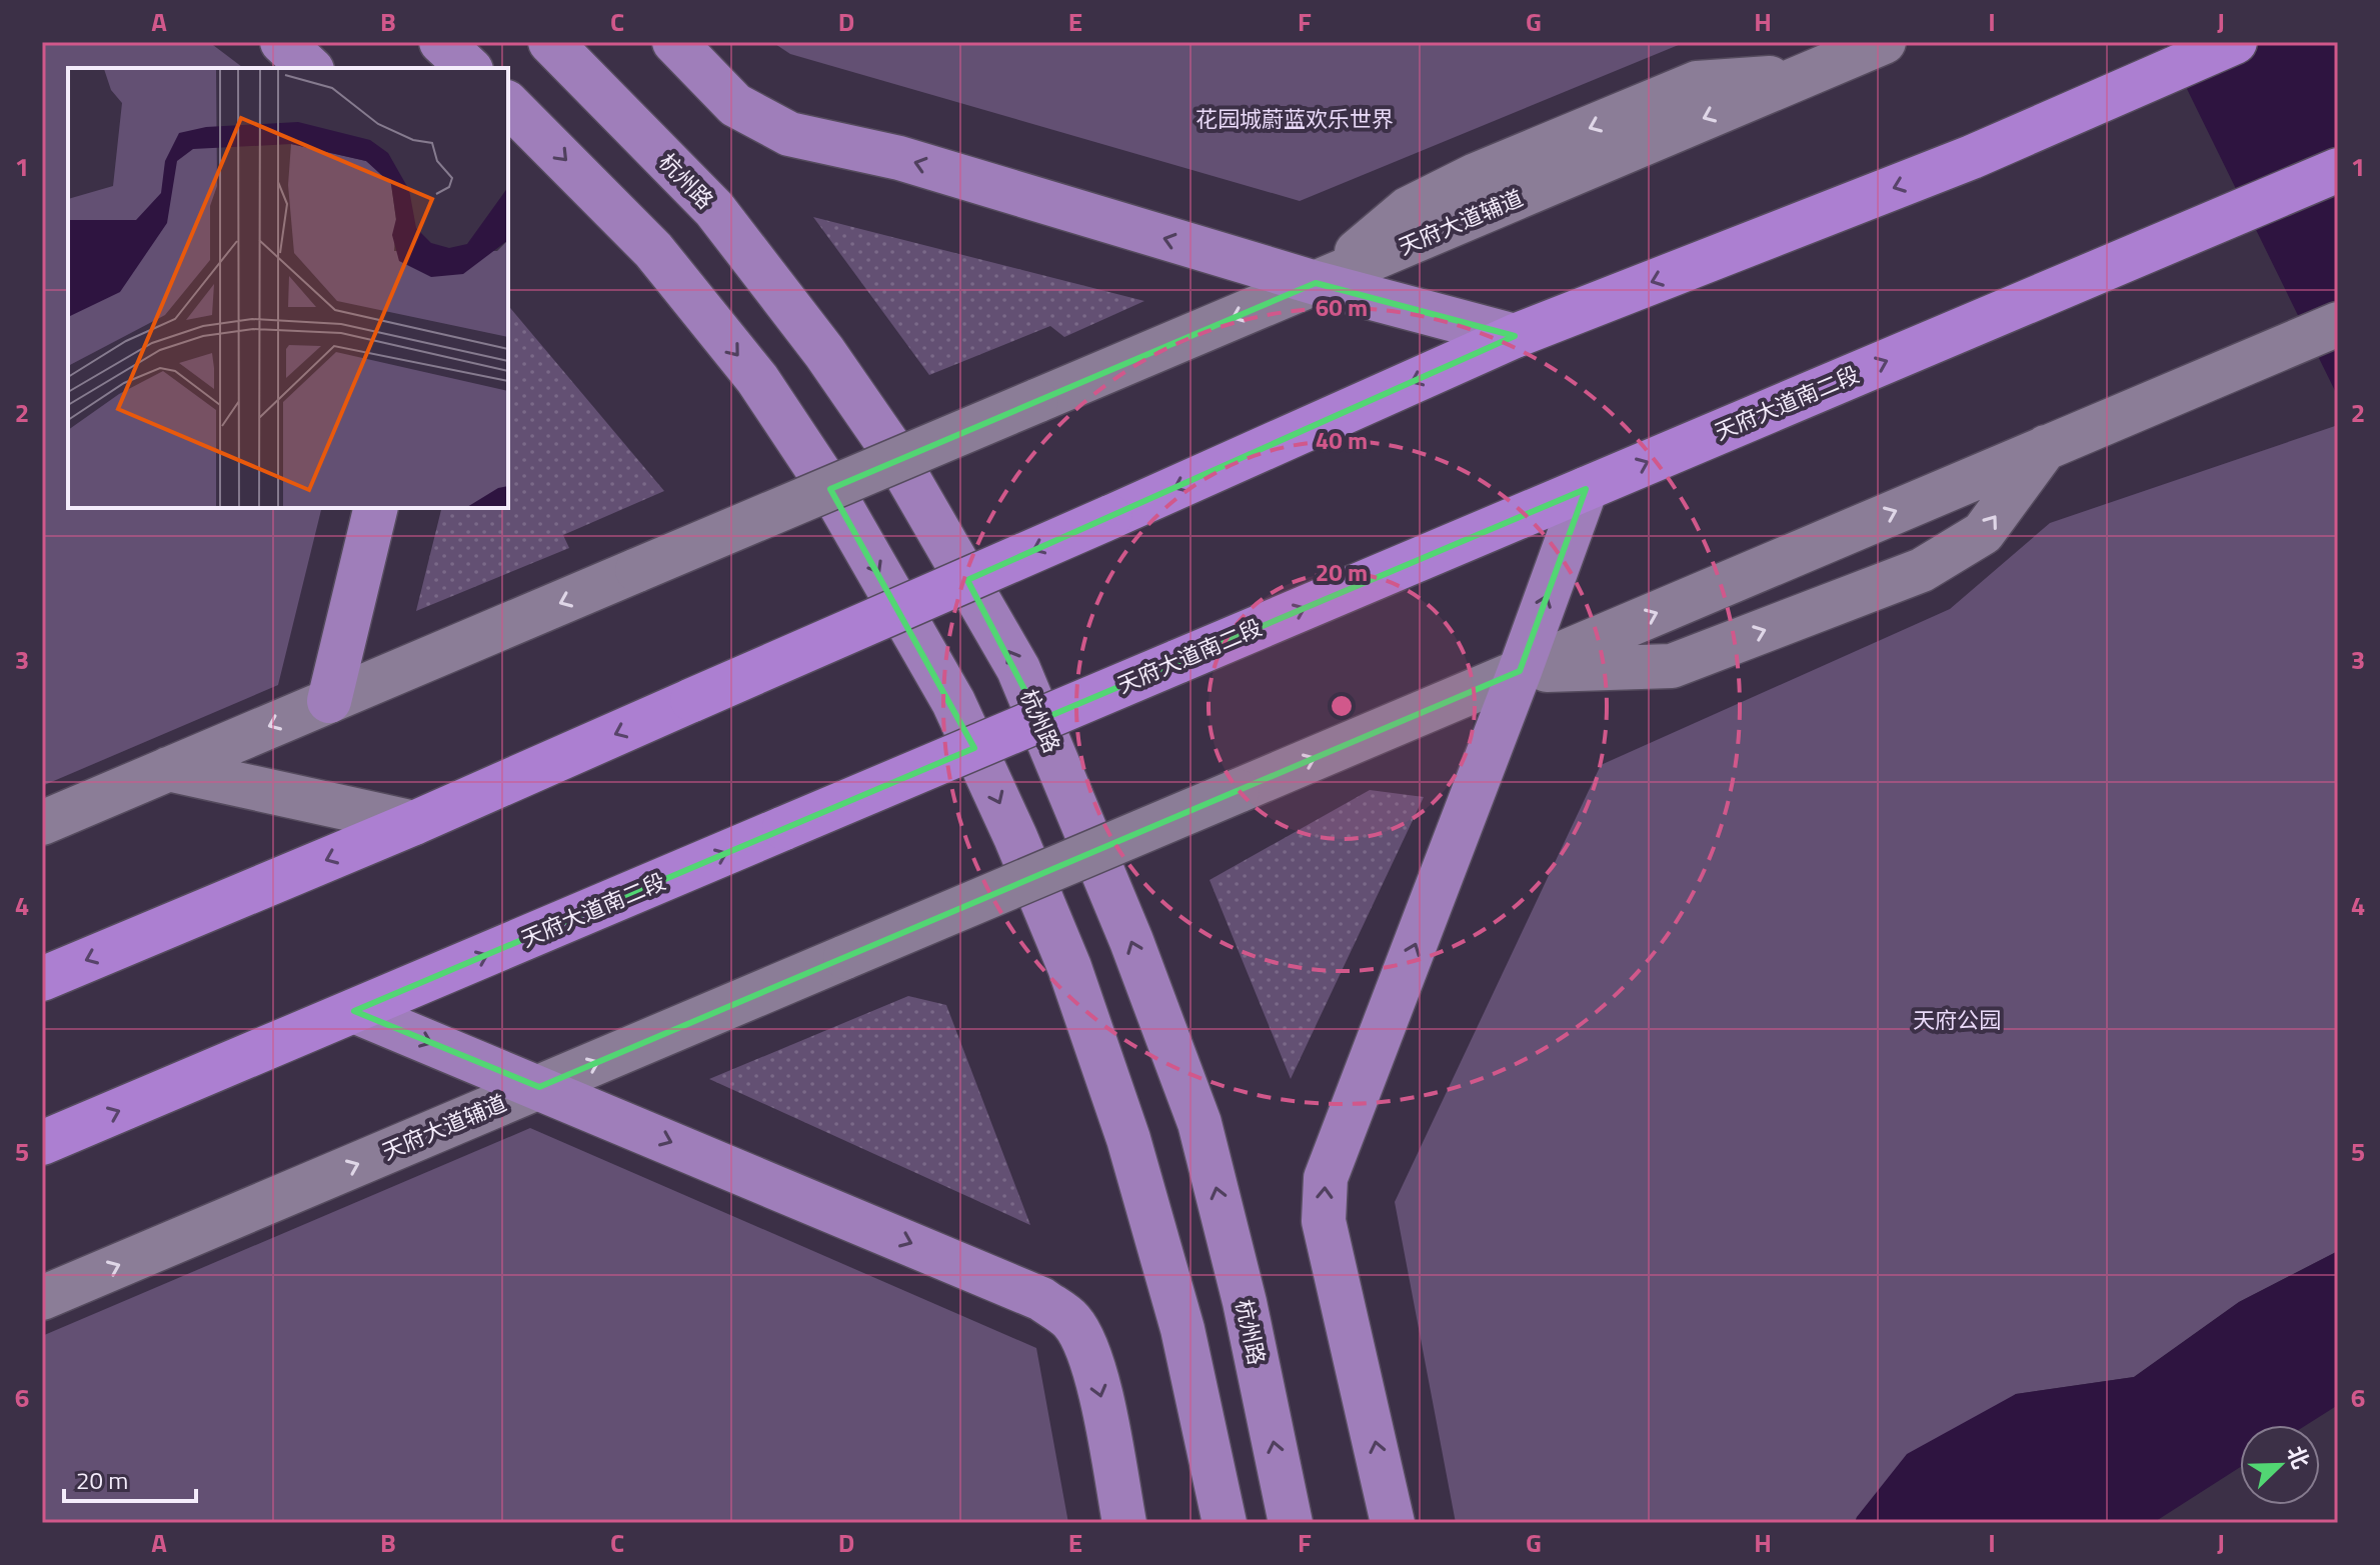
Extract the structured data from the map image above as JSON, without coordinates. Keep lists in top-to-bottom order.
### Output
{
  "streets": {
    "highway": ["天府大道南二段"],
    "main road": ["杭州路"],
    "street": ["天府大道辅道"]
  },
  "parks": ["花园城蔚蓝欢乐世界", "天府公园"],
  "scale_bar": "20 m",
  "north": "top right",
  "grid": {
    "columns": [
      "A",
      "B",
      "C",
      "D",
      "E",
      "F",
      "G",
      "H",
      "I",
      "J"
    ],
    "rows": [
      "1",
      "2",
      "3",
      "4",
      "5",
      "6"
    ]
  },
  "rings": ["60 m", "40 m", "20 m"]
}
